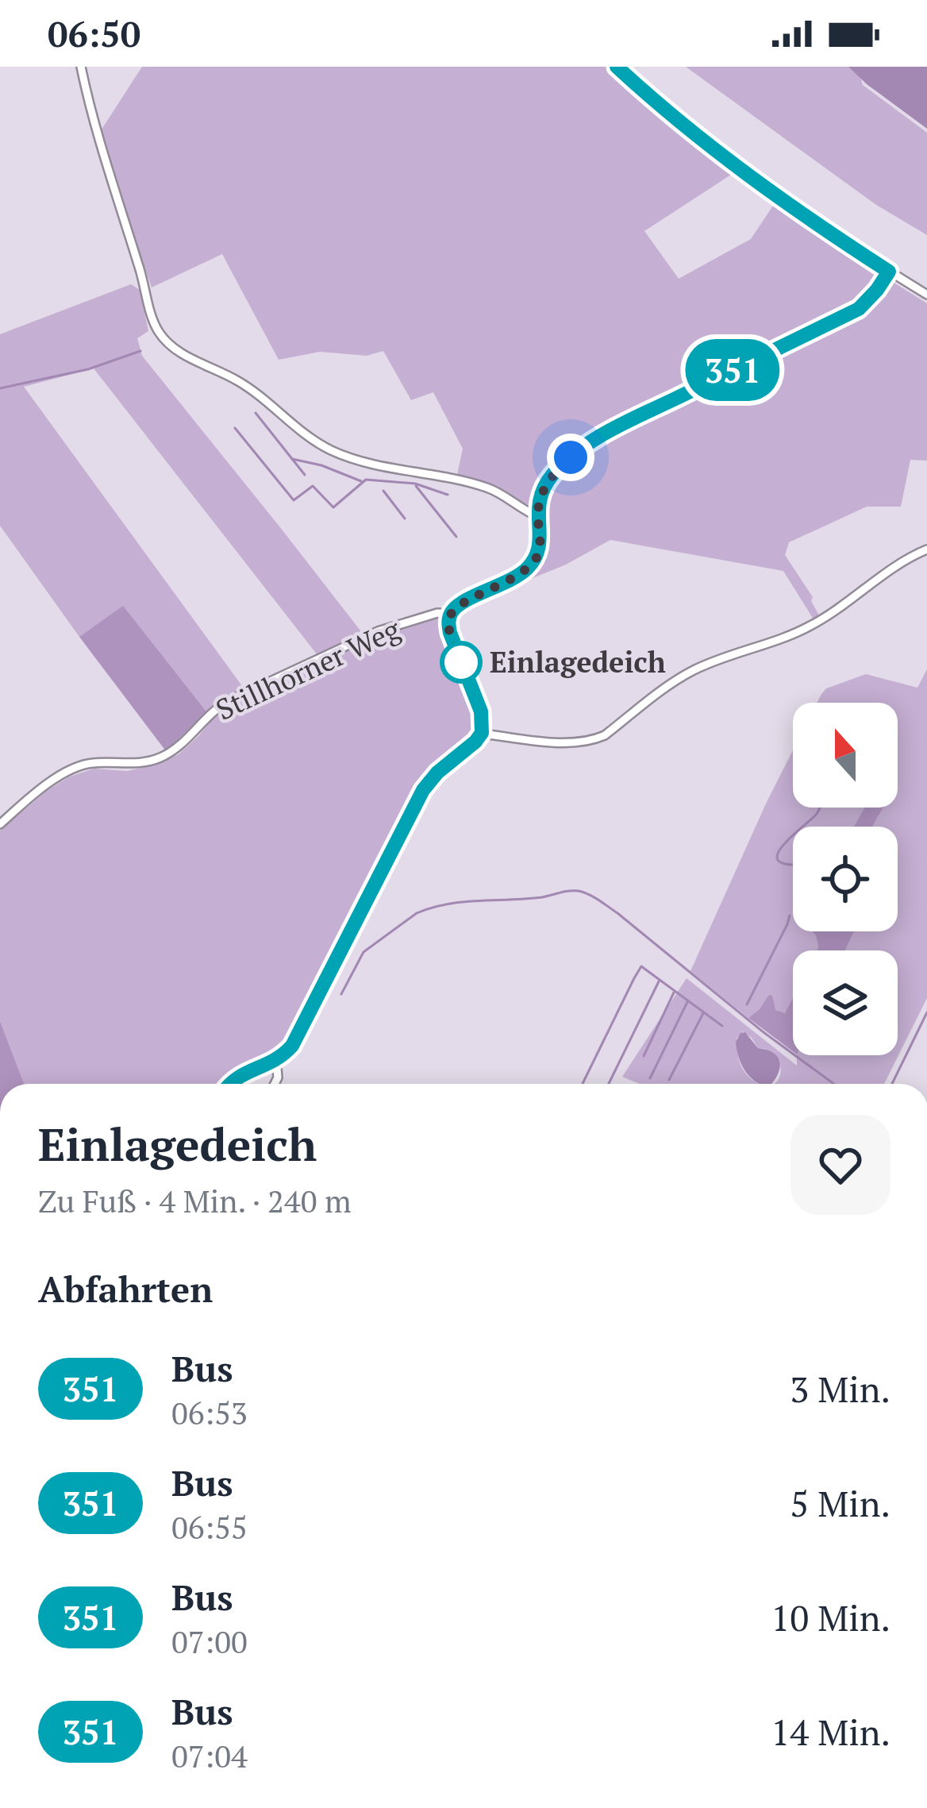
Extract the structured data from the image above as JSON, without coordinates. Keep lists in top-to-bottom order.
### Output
{
  "streets": {
    "street": ["Stillhorner Weg"]
  },
  "places": ["Einlagedeich"],
  "lines": ["bus line 351"],
  "north": "top",
  "page": {
    "status": "06:50",
    "on_map": "351",
    "heading": [
      ["Einlagedeich", "Zu Fuß · 4 Min. · 240 m"],
      "Abfahrten"
    ],
    "list": [
      {
        "mark": "351",
        "name": "Bus",
        "note": "06:53",
        "value": "3 Min."
      },
      {
        "mark": "351",
        "name": "Bus",
        "note": "06:55",
        "value": "5 Min."
      },
      {
        "mark": "351",
        "name": "Bus",
        "note": "07:00",
        "value": "10 Min."
      },
      {
        "mark": "351",
        "name": "Bus",
        "note": "07:04",
        "value": "14 Min."
      }
    ]
  }
}
